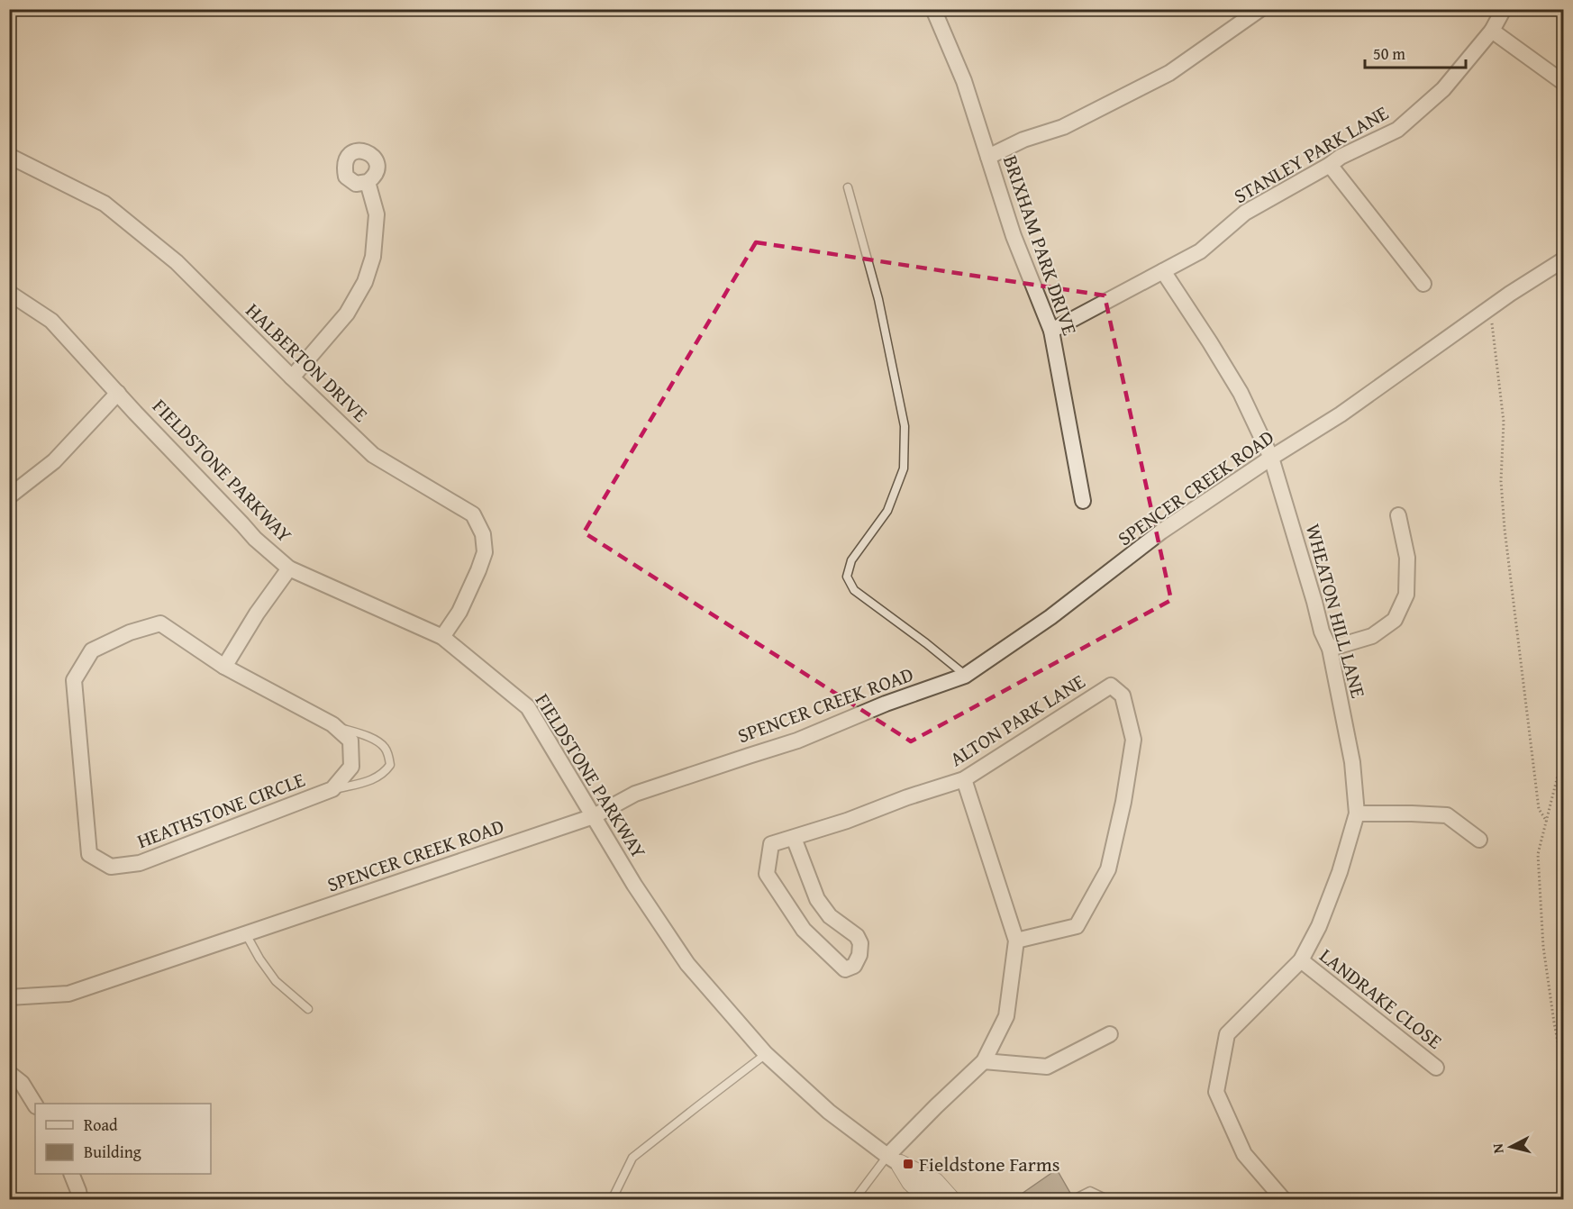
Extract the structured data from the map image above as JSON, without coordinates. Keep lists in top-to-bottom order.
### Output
{
  "streets": {
    "street": [
      "STANLEY PARK LANE",
      "BRIXHAM PARK DRIVE",
      "HALBERTON DRIVE",
      "FIELDSTONE PARKWAY",
      "SPENCER CREEK ROAD",
      "WHEATON HILL LANE",
      "ALTON PARK LANE",
      "HEATHSTONE CIRCLE",
      "LANDRAKE CLOSE"
    ]
  },
  "crossings": [
    ["STANLEY PARK LANE", "BRIXHAM PARK DRIVE"],
    ["STANLEY PARK LANE", "WHEATON HILL LANE"],
    ["HALBERTON DRIVE", "FIELDSTONE PARKWAY"],
    ["FIELDSTONE PARKWAY", "SPENCER CREEK ROAD"],
    ["SPENCER CREEK ROAD", "WHEATON HILL LANE"],
    ["WHEATON HILL LANE", "LANDRAKE CLOSE"]
  ],
  "places": {
    "transit": ["Fieldstone Farms"]
  },
  "legend": ["Road", "Building"],
  "scale_bar": "50 m",
  "north": "left"
}
